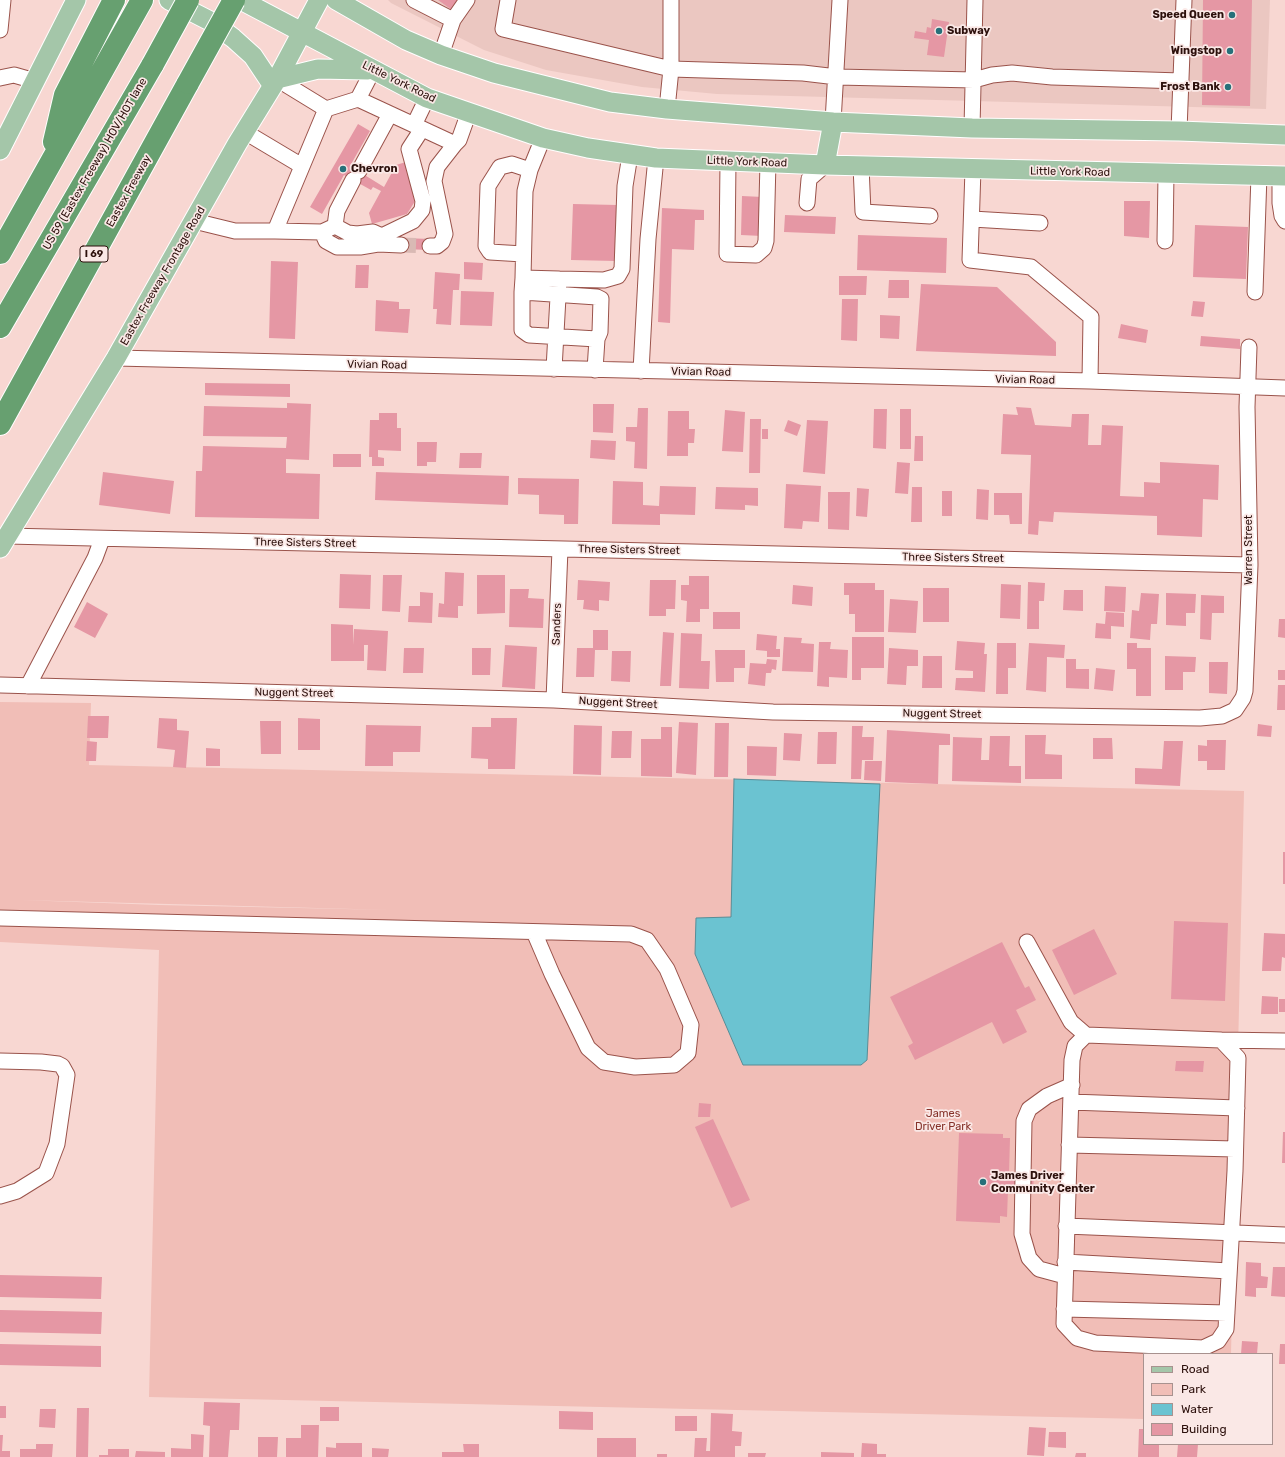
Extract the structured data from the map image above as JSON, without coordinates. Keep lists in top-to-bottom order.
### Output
{
  "streets": {
    "highway": ["US 59 (Eastex Freeway) HOV/HOT lane", "Eastex Freeway", "I 69"],
    "main road": ["Little York Road", "Eastex Freeway Frontage Road"],
    "street": [
      "Vivian Road",
      "Three Sisters Street",
      "Warren Street",
      "Sanders",
      "Nuggent Street"
    ]
  },
  "crossings": [
    ["Little York Road", "Eastex Freeway Frontage Road"],
    ["Eastex Freeway Frontage Road", "Vivian Road"],
    ["Eastex Freeway Frontage Road", "Three Sisters Street"],
    ["Vivian Road", "Warren Street"],
    ["Three Sisters Street", "Warren Street"],
    ["Three Sisters Street", "Sanders"],
    ["Warren Street", "Nuggent Street"],
    ["Sanders", "Nuggent Street"]
  ],
  "parks": ["James Driver Park"],
  "places": [
    "Speed Queen",
    "Subway",
    "Wingstop",
    "Frost Bank",
    "Chevron",
    "James Driver Community Center"
  ],
  "legend": [
    "Road",
    "Park",
    "Water",
    "Building"
  ]
}
